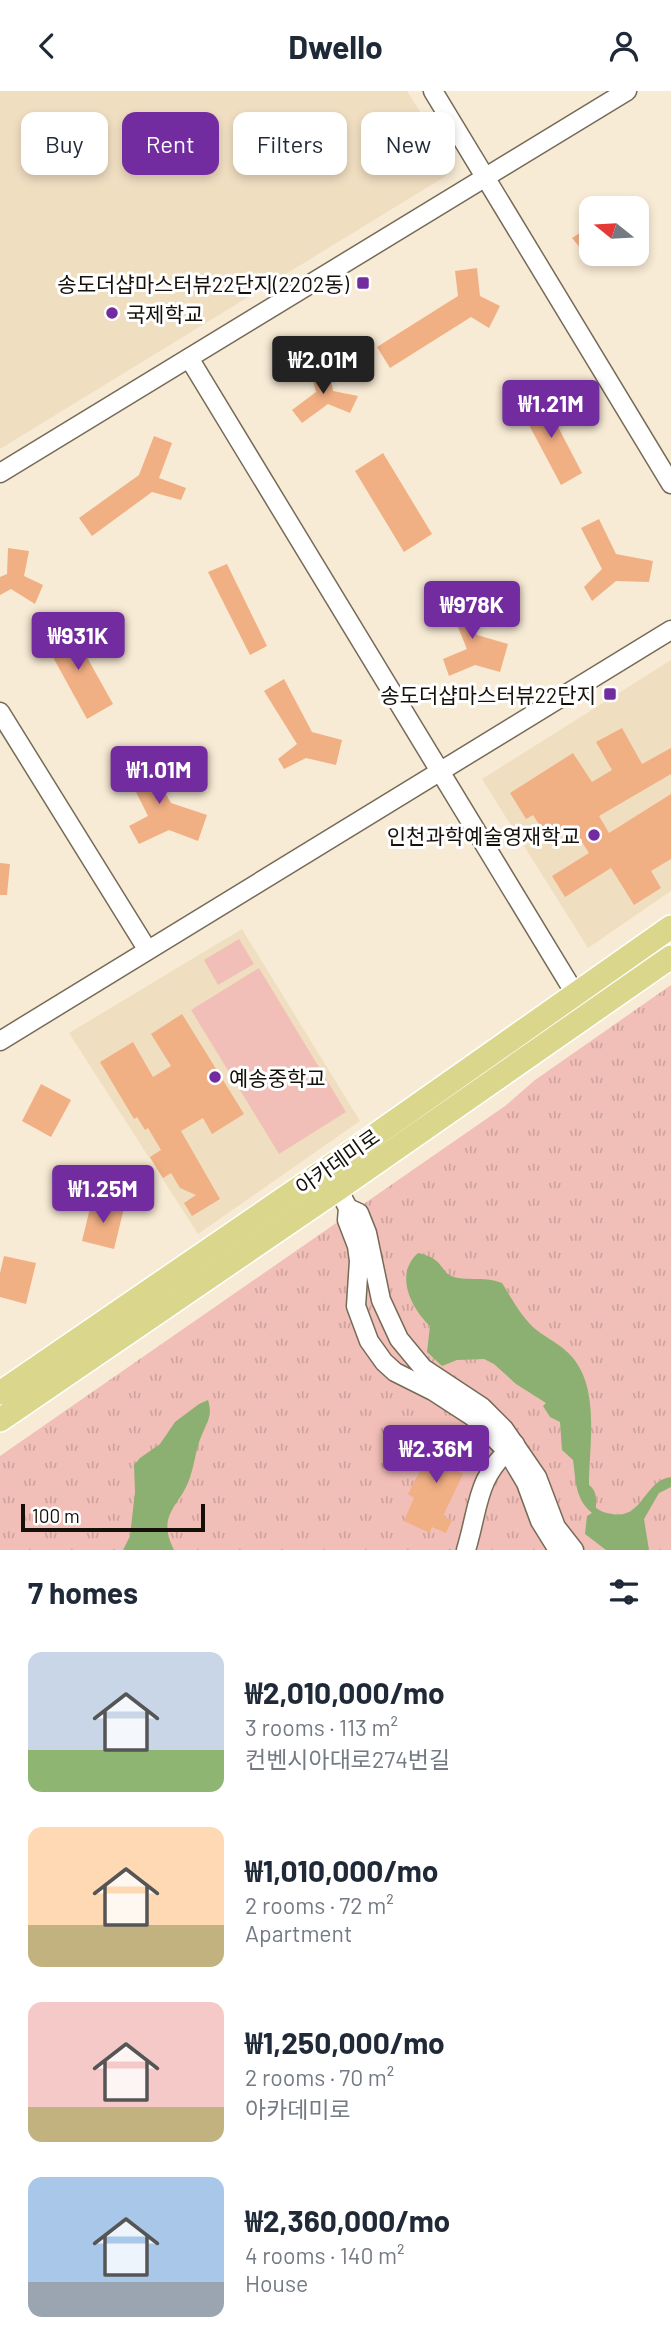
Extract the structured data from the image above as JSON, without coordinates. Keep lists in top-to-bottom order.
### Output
{
  "streets": {
    "main road": ["아카데미로"]
  },
  "places": {
    "transit": ["송도더샵마스터뷰22단지(2202동)", "송도더샵마스터뷰22단지"],
    "other": ["국제학교", "인천과학예술영재학교", "예송중학교"]
  },
  "scale_bar": "100 m",
  "north": "left",
  "page": {
    "header": "Dwello",
    "chip": [
      "Buy",
      "Rent",
      "Filters",
      "New"
    ],
    "price": [
      "₩2.01M",
      "₩1.21M",
      "₩978K",
      "₩931K",
      "₩1.01M",
      "₩1.25M",
      "₩2.36M"
    ],
    "scale": "100 m",
    "heading": "7 homes",
    "list": [
      {
        "name": "₩2,010,000/mo",
        "note": "3 rooms · 113 m² · 컨벤시아대로274번길"
      },
      {
        "name": "₩1,010,000/mo",
        "note": "2 rooms · 72 m² · Apartment"
      },
      {
        "name": "₩1,250,000/mo",
        "note": "2 rooms · 70 m² · 아카데미로"
      },
      {
        "name": "₩2,360,000/mo",
        "note": "4 rooms · 140 m² · House"
      }
    ]
  }
}
